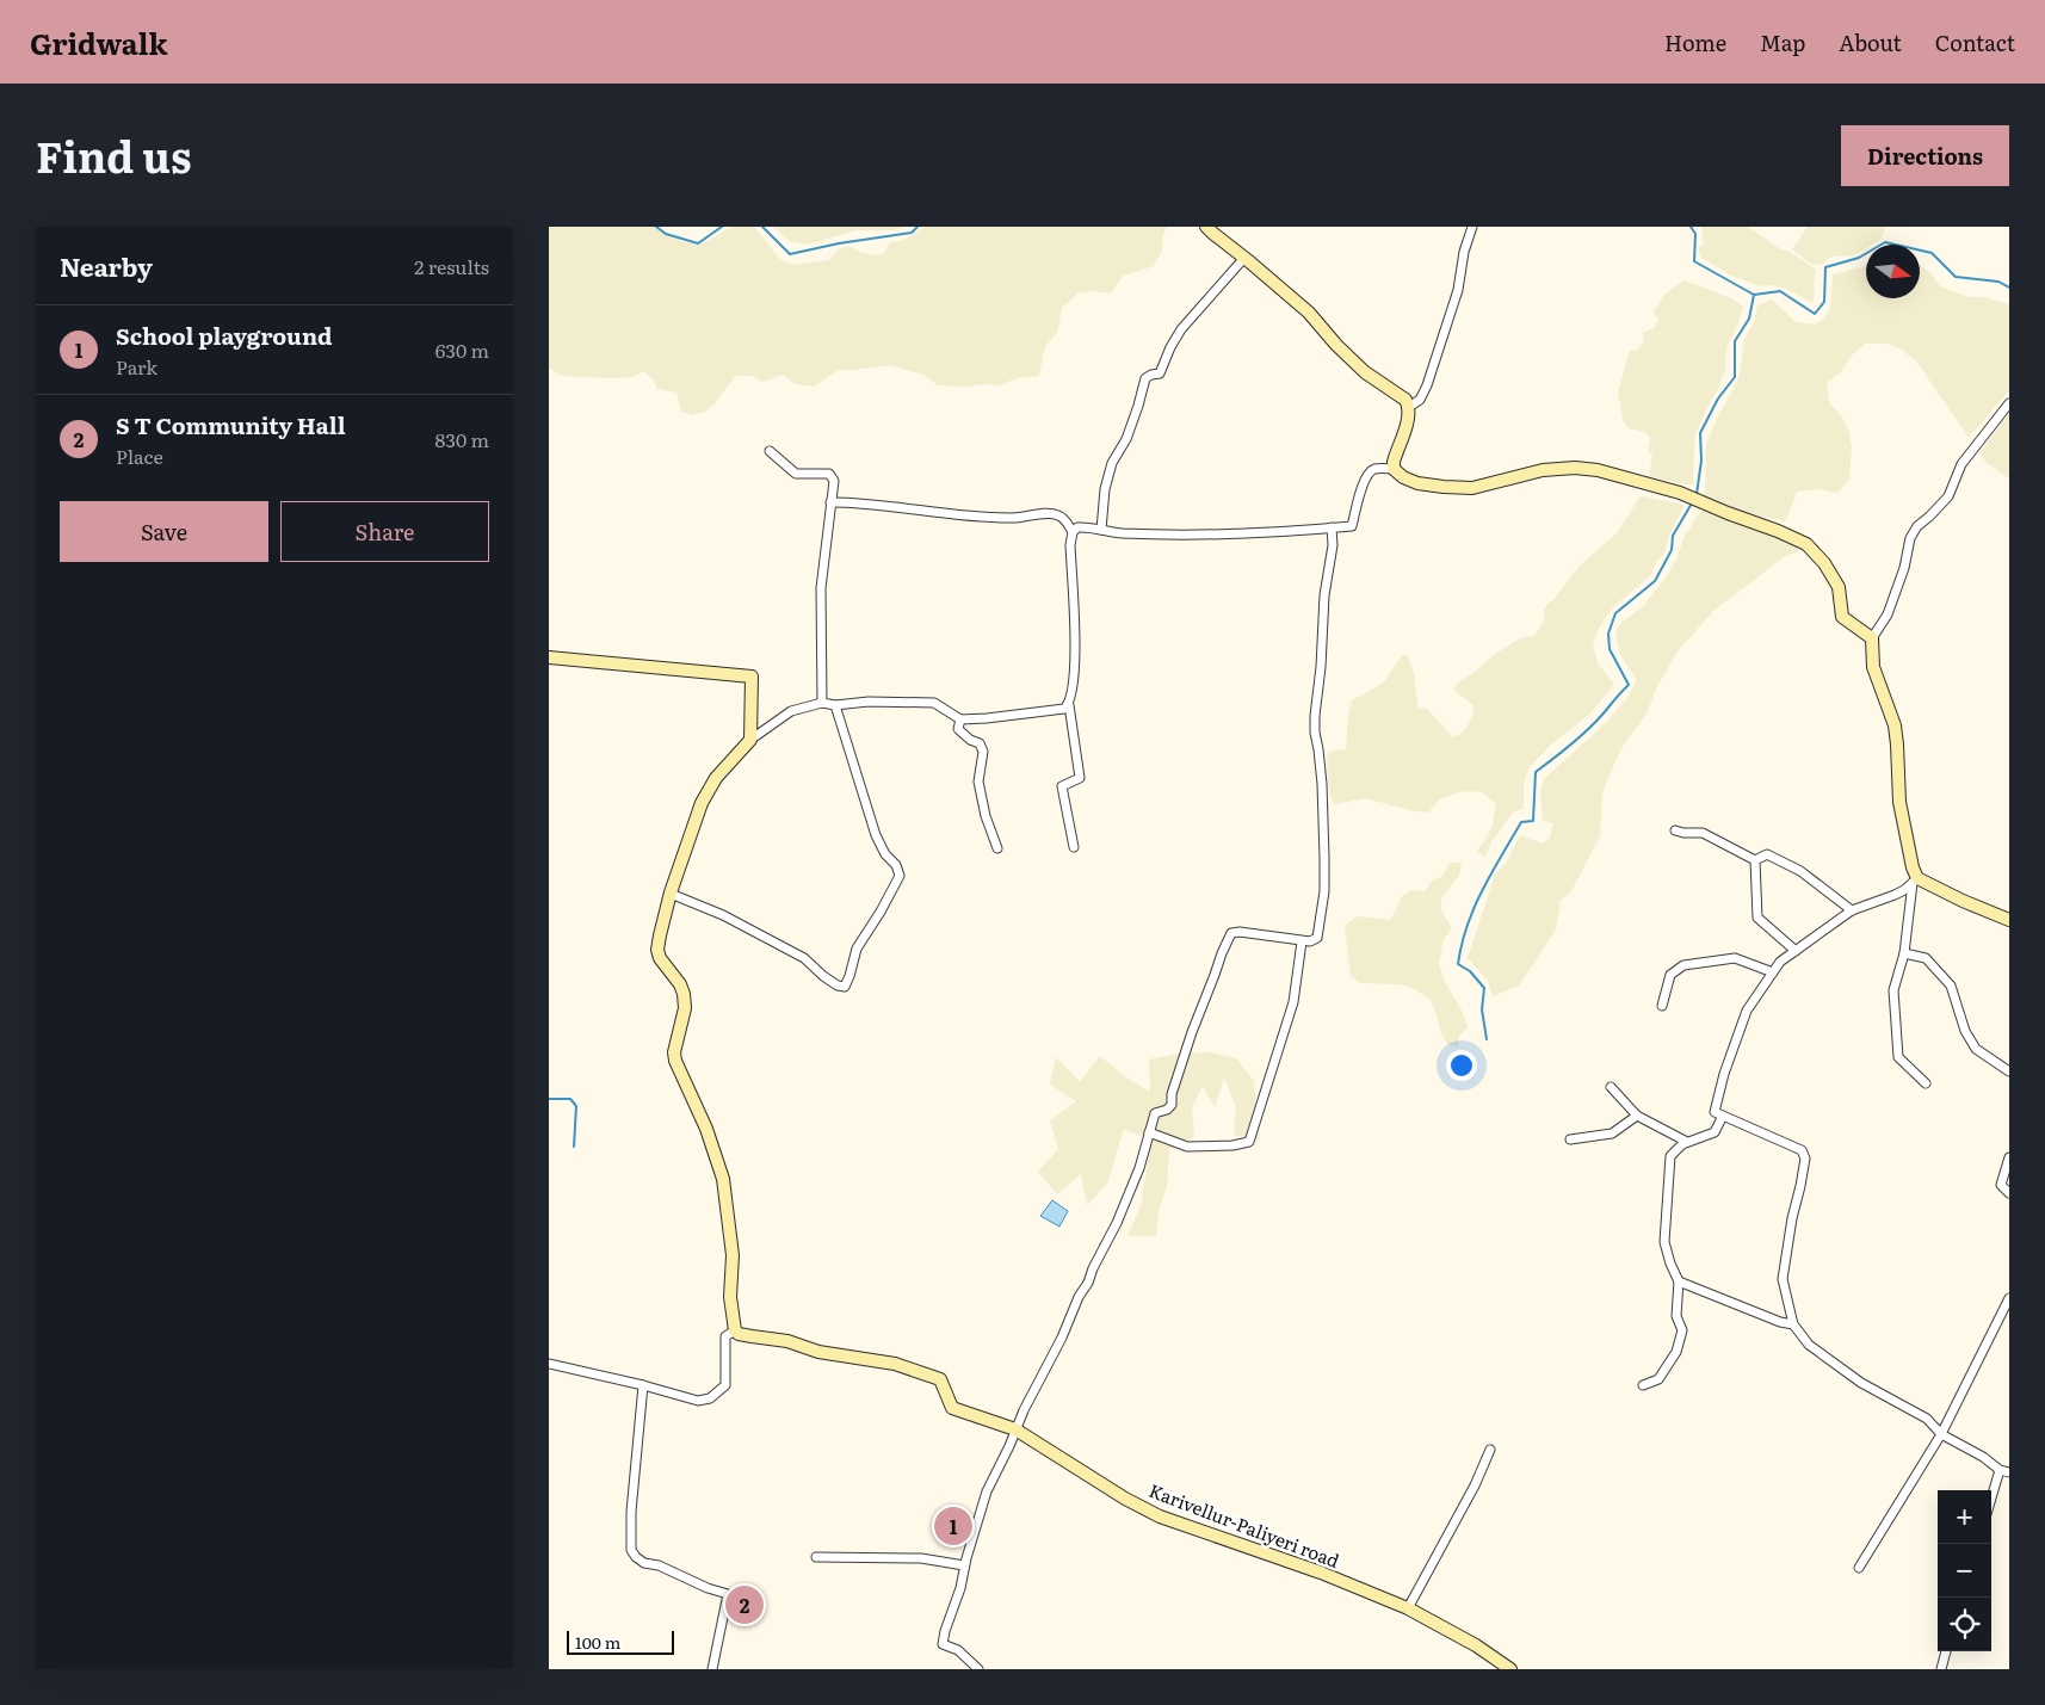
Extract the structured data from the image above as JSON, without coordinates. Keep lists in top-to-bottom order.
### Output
{
  "streets": {
    "main road": ["Karivellur-Paliyeri road"]
  },
  "scale_bar": "100 m",
  "north": "right",
  "page": {
    "header": "Gridwalk",
    "nav": [
      "Home",
      "Map",
      "About",
      "Contact"
    ],
    "title": "Find us",
    "buttons": [
      "Directions",
      ["Save", "Share"]
    ],
    "heading": ["Nearby", "2 results"],
    "list": [
      {
        "mark": "1",
        "name": "School playground",
        "note": "Park",
        "value": "630 m"
      },
      {
        "mark": "2",
        "name": "S T Community Hall",
        "note": "Place",
        "value": "830 m"
      }
    ],
    "map_buttons": ["+", "−"],
    "pins": ["1", "2"],
    "scale": "100 m"
  }
}
